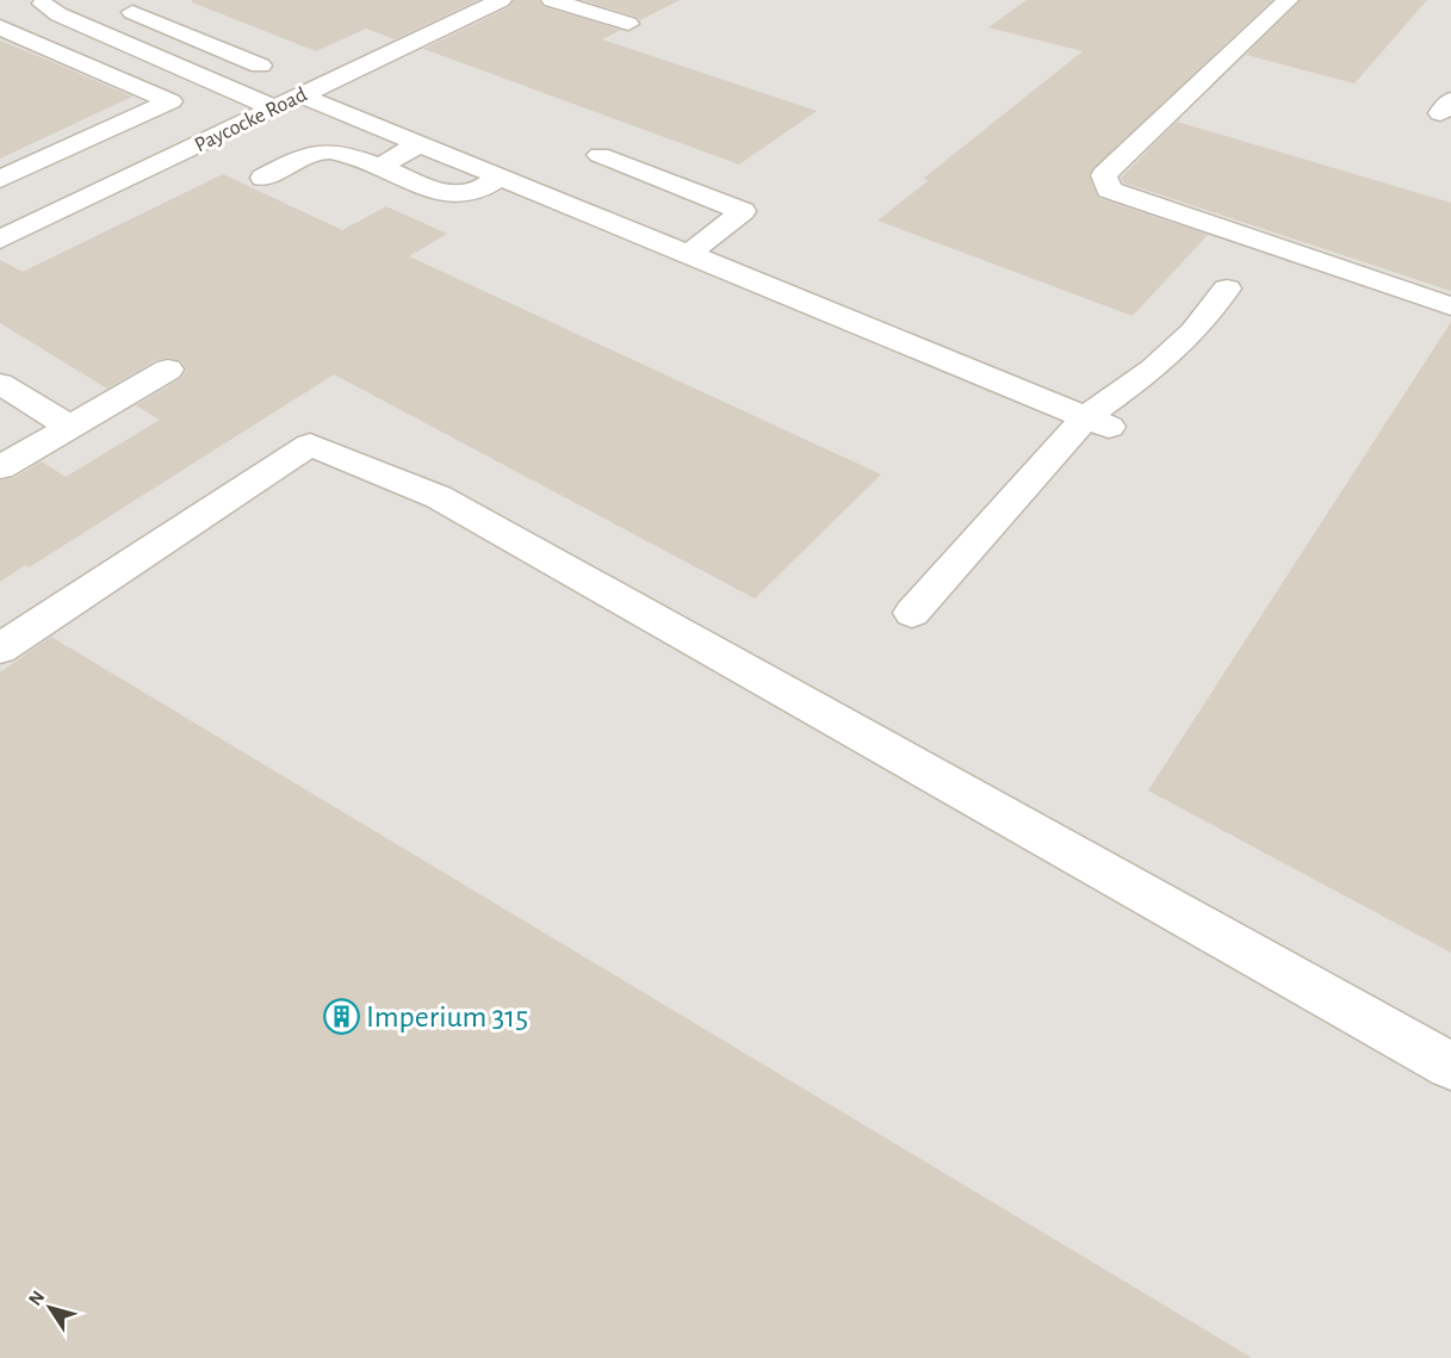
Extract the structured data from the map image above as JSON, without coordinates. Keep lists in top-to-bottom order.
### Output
{
  "streets": {
    "street": ["Paycocke Road"]
  },
  "places": {
    "building": ["Imperium 315"]
  },
  "north": "top left"
}
